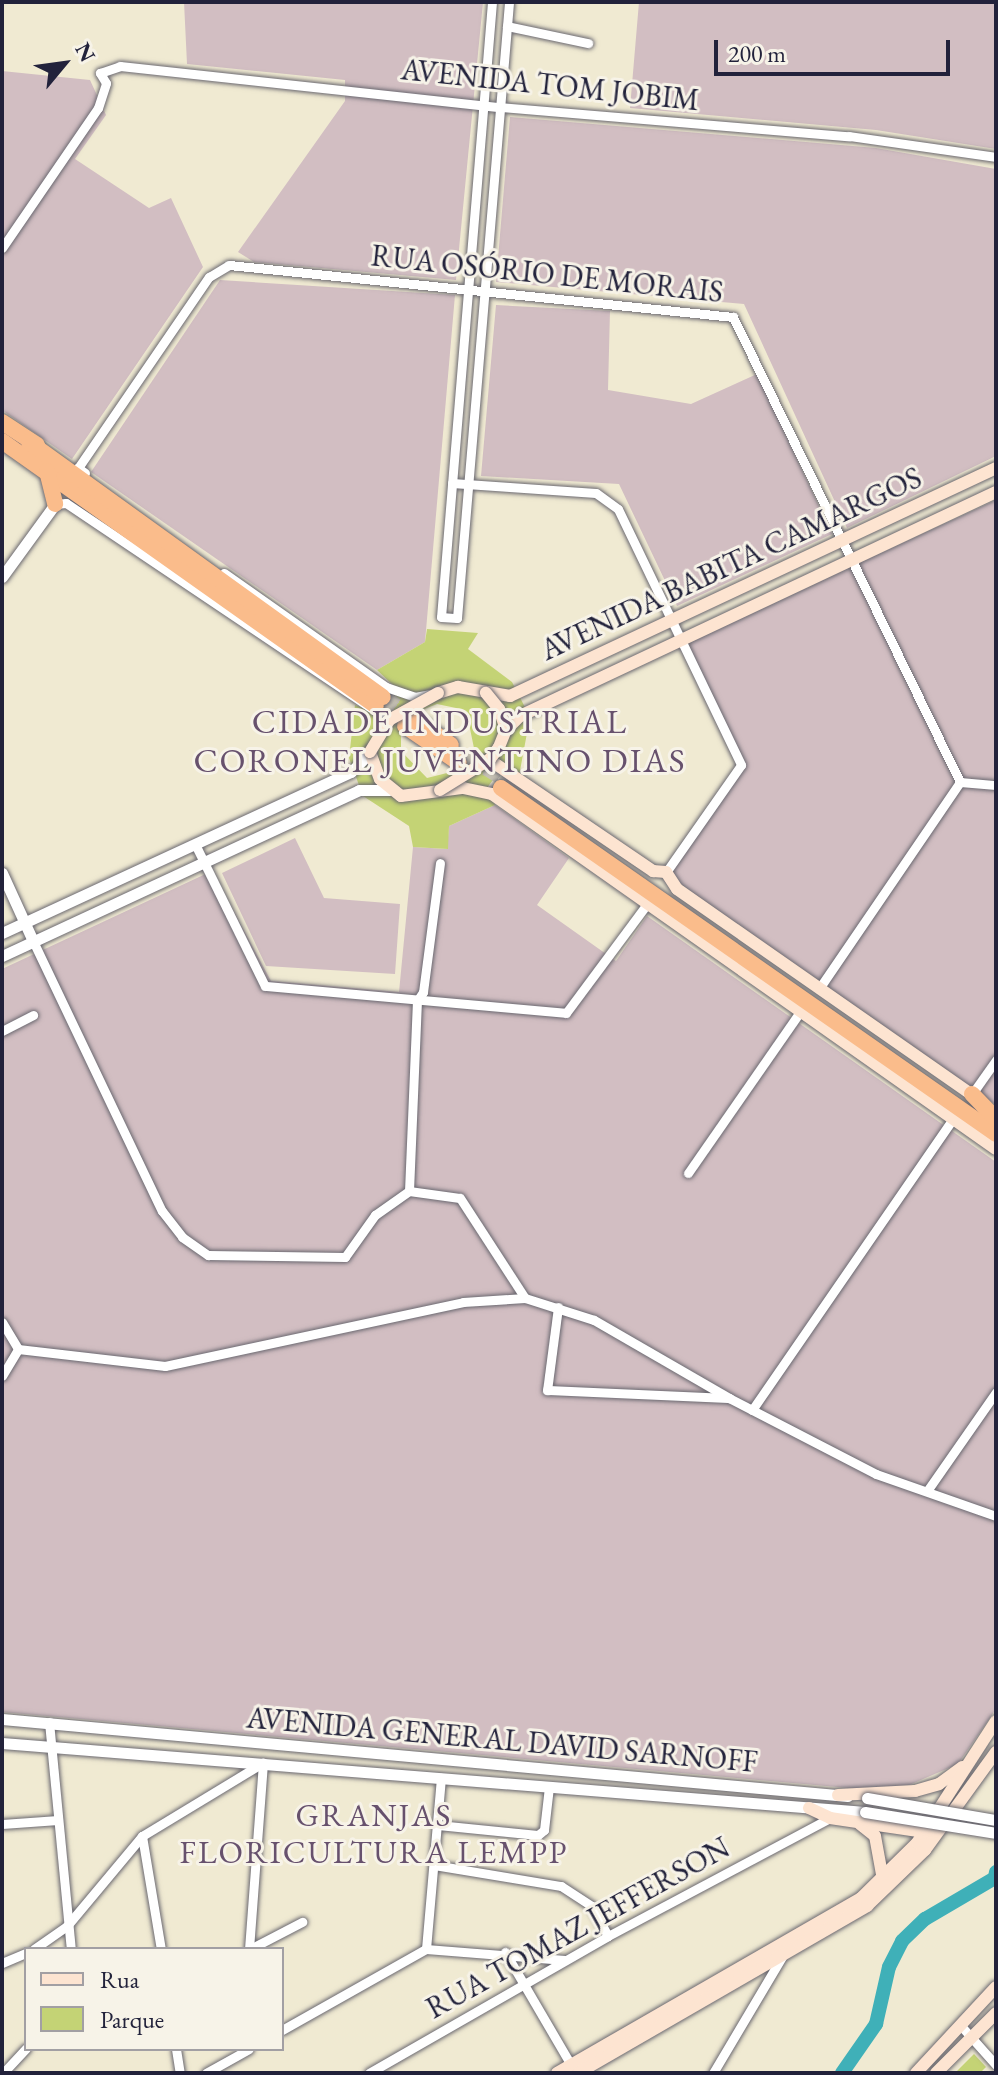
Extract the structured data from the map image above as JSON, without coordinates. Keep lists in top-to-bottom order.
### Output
{
  "streets": {
    "main road": ["AVENIDA BABITA CAMARGOS"],
    "street": [
      "AVENIDA TOM JOBIM",
      "RUA OSÓRIO DE MORAIS",
      "AVENIDA GENERAL DAVID SARNOFF",
      "RUA TOMAZ JEFFERSON"
    ]
  },
  "crossings": [
    ["RUA OSÓRIO DE MORAIS", "AVENIDA BABITA CAMARGOS"],
    ["AVENIDA GENERAL DAVID SARNOFF", "RUA TOMAZ JEFFERSON"]
  ],
  "districts": ["CIDADE INDUSTRIAL CORONEL JUVENTINO DIAS", "GRANJAS FLORICULTURA LEMPP"],
  "legend": ["Rua", "Parque"],
  "scale_bar": "200 m",
  "north": "top right"
}
